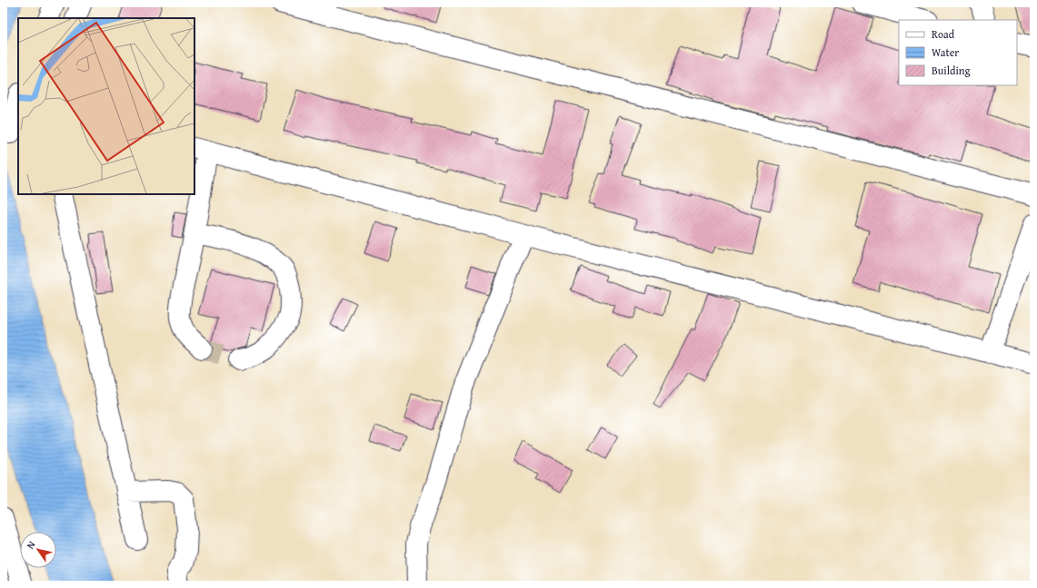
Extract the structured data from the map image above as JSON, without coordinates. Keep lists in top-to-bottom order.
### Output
{
  "legend": ["Road", "Water", "Building"],
  "north": "top left"
}
